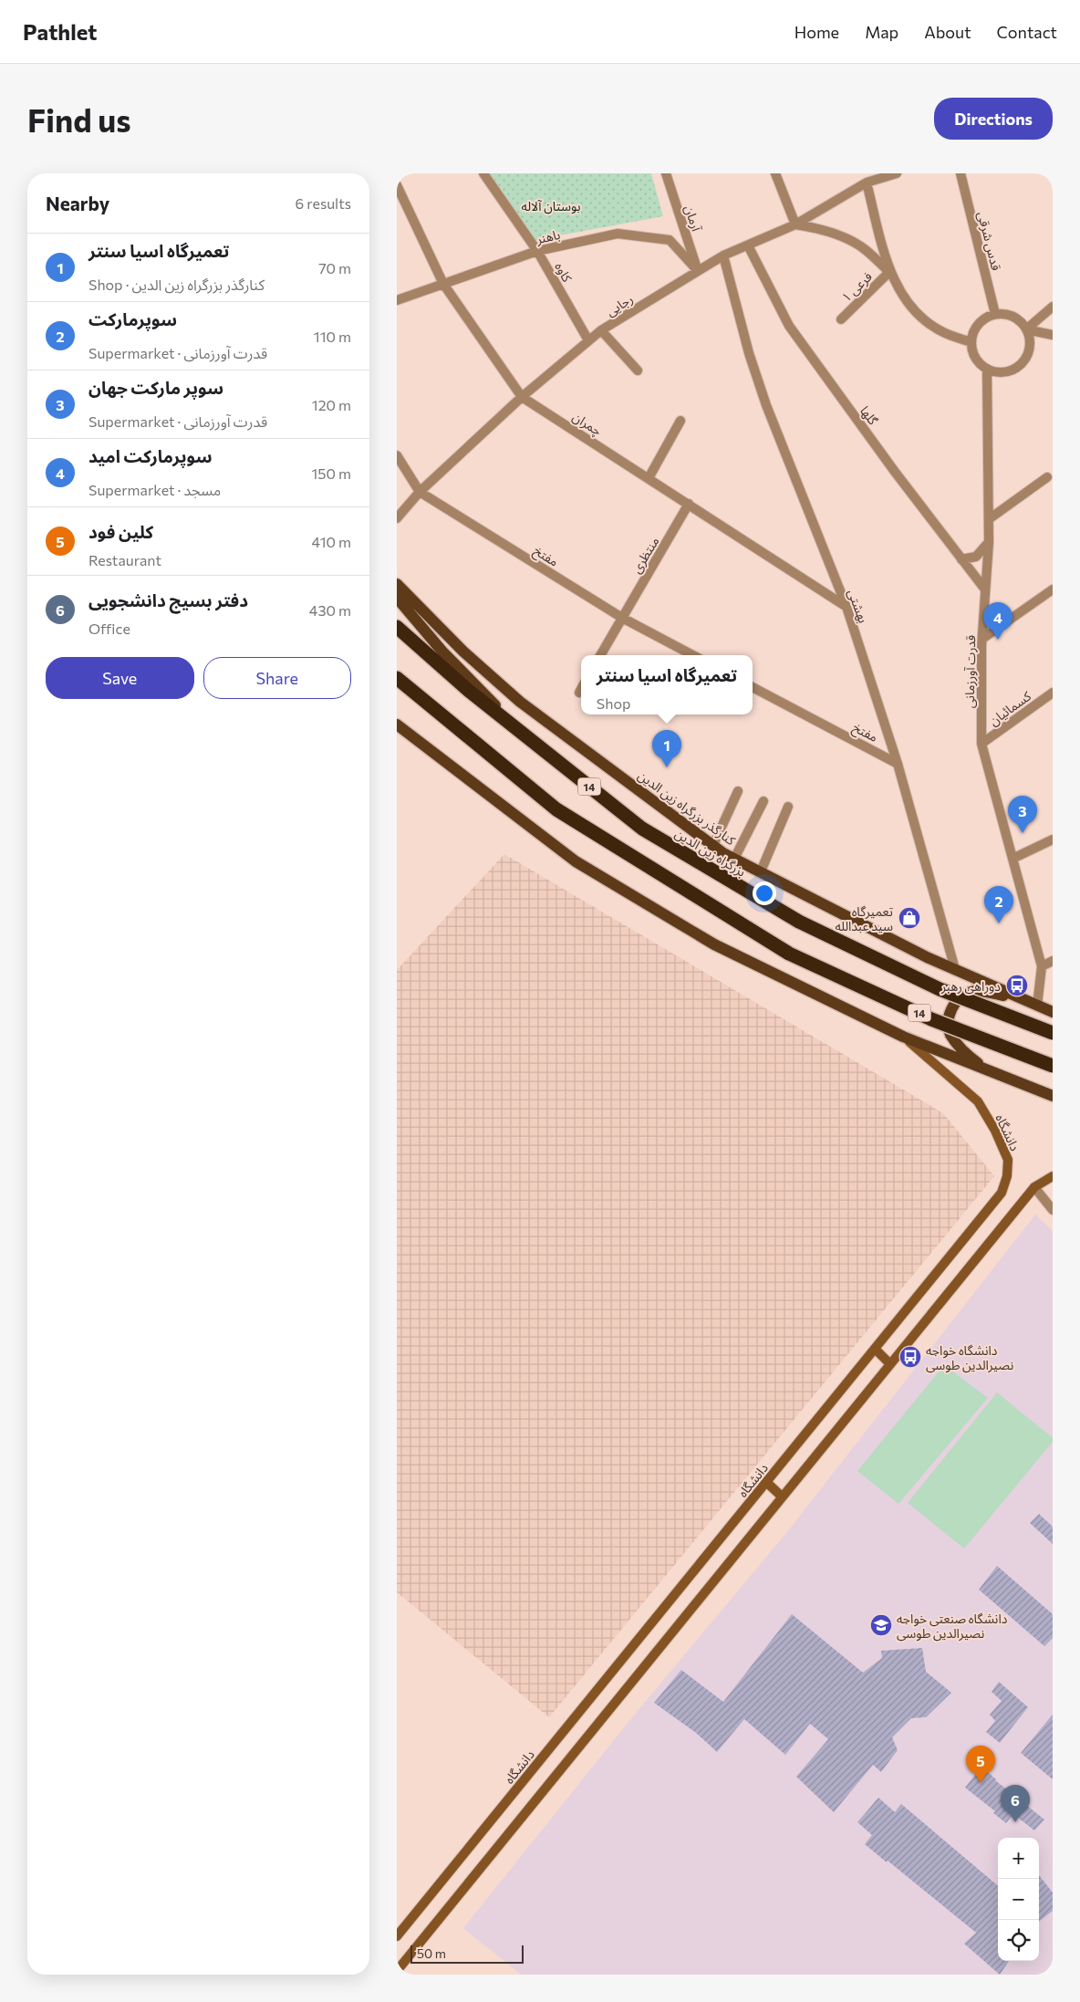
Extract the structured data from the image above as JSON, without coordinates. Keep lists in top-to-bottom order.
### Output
{
  "streets": {
    "highway": ["14", "بزرگراه زین الدین"],
    "main road": ["کنارگذر بزرگراه زین الدین", "دانشگاه"],
    "street": [
      "آرمان",
      "باهنر",
      "قدس شرقی",
      "کاوه",
      "فرعی ۱",
      "رجایی",
      "گلها",
      "چمران",
      "منتظری",
      "مفتخ",
      "بهشتی",
      "قدرت آورزمانی",
      "کسمائیان"
    ]
  },
  "crossings": [
    ["آرمان", "باهنر"],
    ["آرمان", "رجایی"],
    ["باهنر", "کاوه"],
    ["باهنر", "رجایی"],
    ["باهنر", "چمران"],
    ["قدس شرقی", "قدرت آورزمانی"],
    ["کاوه", "رجایی"],
    ["رجایی", "گلها"],
    ["رجایی", "چمران"],
    ["رجایی", "مفتخ"],
    ["رجایی", "بهشتی"],
    ["گلها", "قدرت آورزمانی"],
    ["چمران", "منتظری"],
    ["چمران", "بهشتی"],
    ["منتظری", "مفتخ"],
    ["مفتخ", "بهشتی"],
    ["بهشتی", "کنارگذر بزرگراه زین الدین"],
    ["قدرت آورزمانی", "کسمائیان"]
  ],
  "parks": ["بوستان آلاله"],
  "places": {
    "shop": ["تعمیرگاه سید عبدالله"],
    "bus stop": ["دوراهی رهبر", "دانشگاه خواجه نصیرالدین طوسی"],
    "school or university": ["دانشگاه صنعتی خواجه نصیرالدین طوسی"]
  },
  "scale_bar": "50 m",
  "page": {
    "header": "Pathlet",
    "nav": [
      "Home",
      "Map",
      "About",
      "Contact"
    ],
    "buttons": [
      "Directions",
      ["Save", "Share"]
    ],
    "title": "Find us",
    "heading": ["Nearby", "6 results"],
    "list": [
      {
        "mark": "1",
        "name": "تعمیرگاه اسیا سنتر",
        "note": "Shop · کنارگذر بزرگراه زین الدین",
        "value": "70 m"
      },
      {
        "mark": "2",
        "name": "سوپرمارکت",
        "note": "Supermarket · قدرت آورزمانی",
        "value": "110 m"
      },
      {
        "mark": "3",
        "name": "سوپر مارکت جهان",
        "note": "Supermarket · قدرت آورزمانی",
        "value": "120 m"
      },
      {
        "mark": "4",
        "name": "سوپرمارکت امید",
        "note": "Supermarket · مسجد",
        "value": "150 m"
      },
      {
        "mark": "5",
        "name": "کلین فود",
        "note": "Restaurant",
        "value": "410 m"
      },
      {
        "mark": "6",
        "name": "دفتر بسیج دانشجویی",
        "note": "Office",
        "value": "430 m"
      }
    ],
    "pins": [
      "4",
      "1",
      "3",
      "2",
      "5",
      "6"
    ],
    "popup": ["تعمیرگاه اسیا سنتر", "Shop"],
    "map_buttons": ["+", "−"],
    "scale": "50 m"
  }
}
